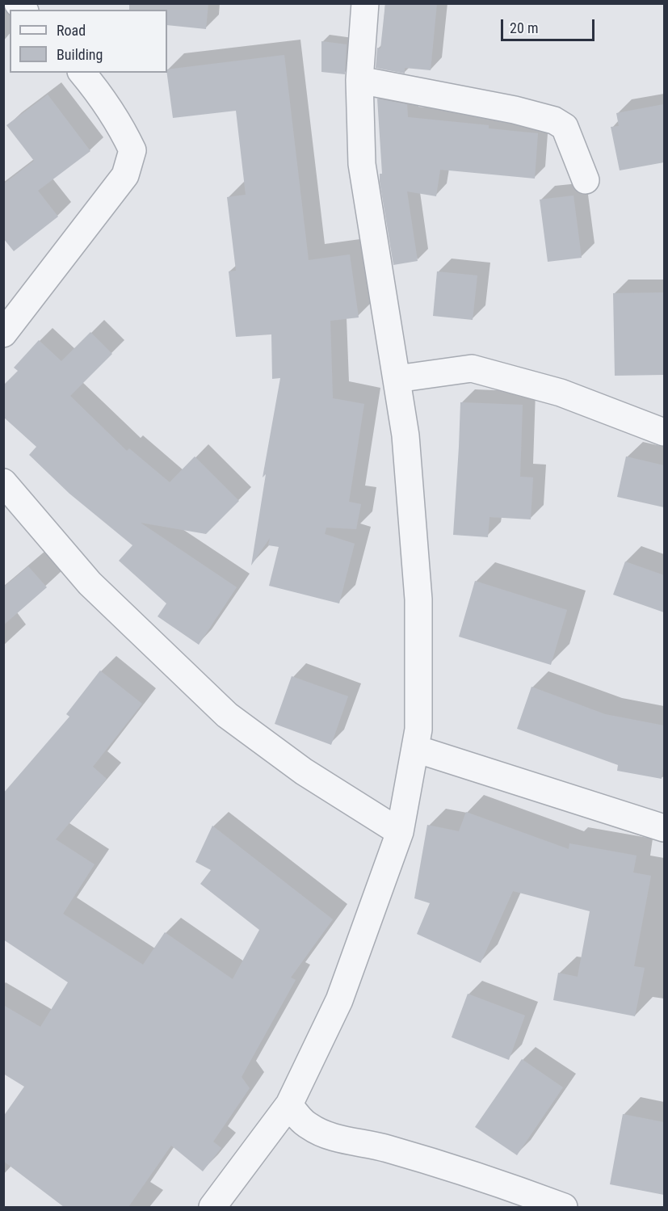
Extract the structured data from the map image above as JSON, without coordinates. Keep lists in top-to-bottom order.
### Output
{
  "legend": ["Road", "Building"],
  "scale_bar": "20 m"
}
